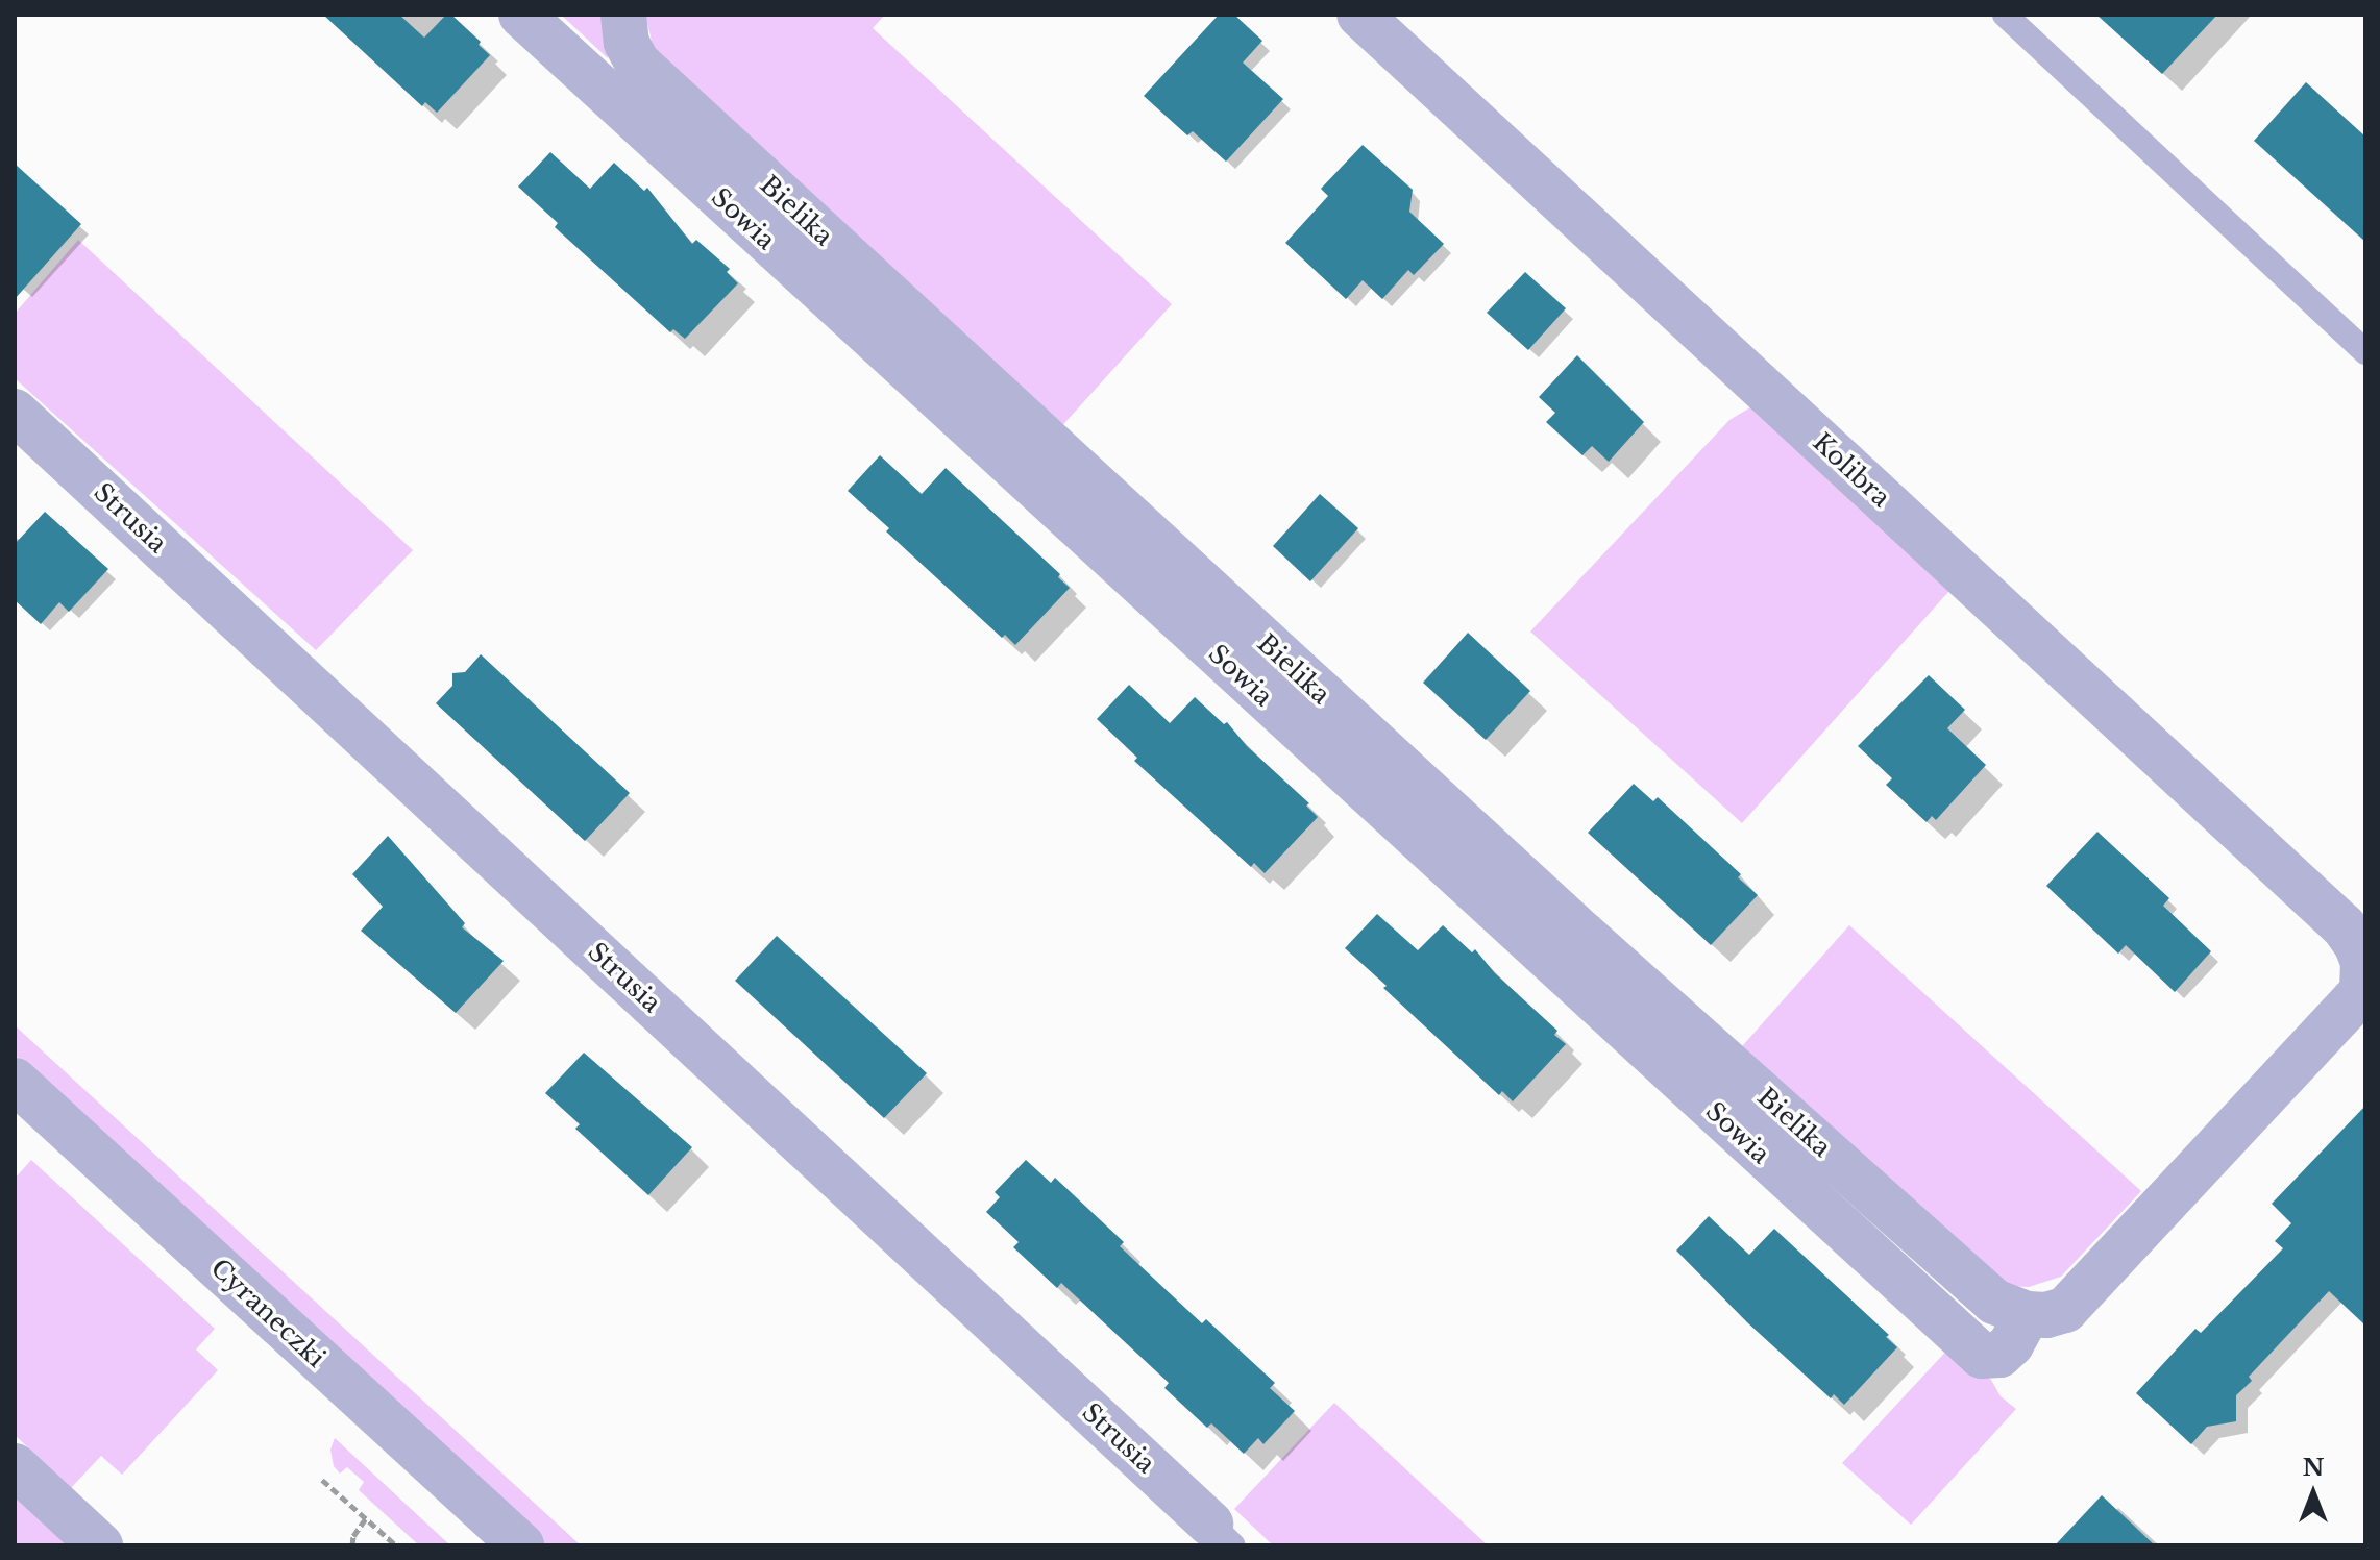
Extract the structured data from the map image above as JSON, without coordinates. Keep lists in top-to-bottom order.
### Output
{
  "streets": {
    "street": [
      "Bielika",
      "Sowia",
      "Kolibra",
      "Strusia",
      "Cyraneczki"
    ]
  },
  "crossings": [
    ["Bielika", "Sowia"],
    ["Bielika", "Kolibra"],
    ["Sowia", "Kolibra"]
  ],
  "north": "top"
}
